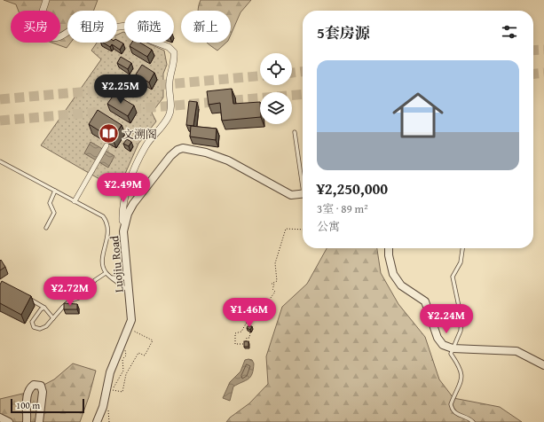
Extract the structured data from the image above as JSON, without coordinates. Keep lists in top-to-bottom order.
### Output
{
  "streets": {
    "street": ["Luojiu Road"]
  },
  "places": {
    "library": ["文溯阁"]
  },
  "scale_bar": "100 m",
  "page": {
    "chip": [
      "买房",
      "租房",
      "筛选",
      "新上"
    ],
    "heading": "5套房源",
    "list": [
      {
        "name": "¥2,250,000",
        "note": "3室 · 89 m² · 公寓"
      }
    ],
    "price": [
      "¥2.25M",
      "¥2.49M",
      "¥2.72M",
      "¥1.46M",
      "¥2.24M"
    ],
    "scale": "100 m"
  }
}
